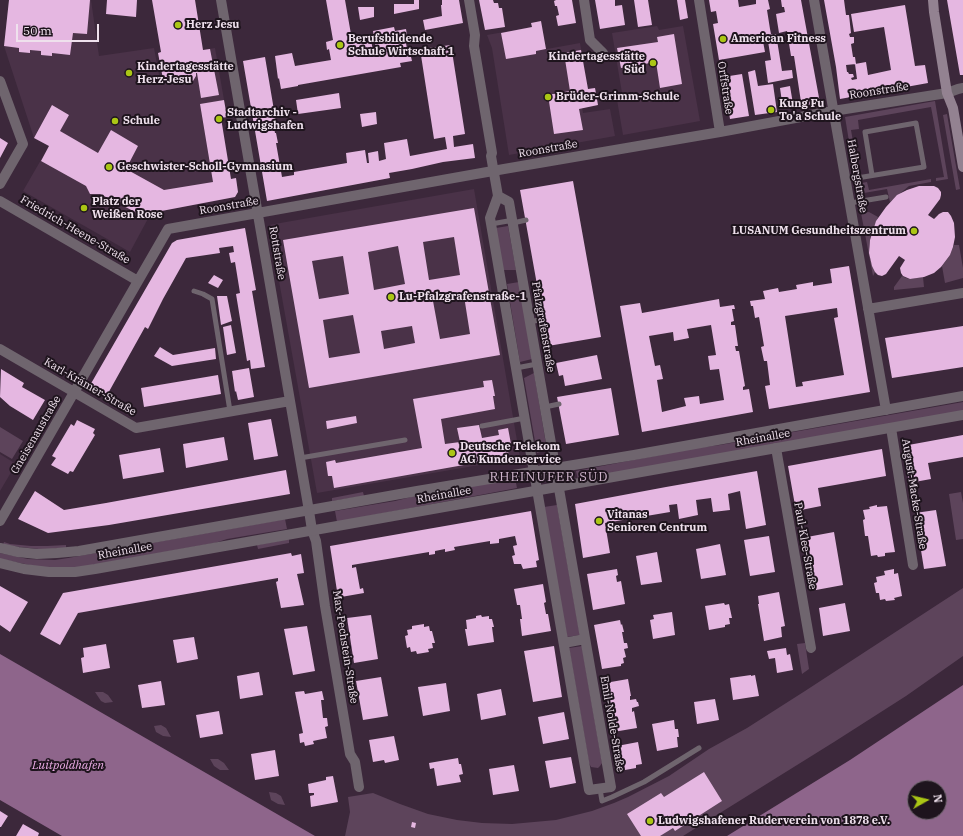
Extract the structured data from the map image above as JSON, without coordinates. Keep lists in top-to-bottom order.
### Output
{
  "streets": {
    "street": [
      "Orffstraße",
      "Roonstraße",
      "Halbergstraße",
      "Friedrich-Heene-Straße",
      "Rottstraße",
      "Pfalzgrafenstraße",
      "Karl-Krämer-Straße",
      "Gneisenaustraße",
      "Rheinallee",
      "August-Macke-Straße",
      "Paul-Klee-Straße",
      "Max-Pechstein-Straße",
      "Emil-Nolde-Straße"
    ]
  },
  "crossings": [
    ["Orffstraße", "Roonstraße"],
    ["Roonstraße", "Halbergstraße"],
    ["Roonstraße", "Rottstraße"],
    ["Roonstraße", "Gneisenaustraße"],
    ["Halbergstraße", "Rheinallee"],
    ["Friedrich-Heene-Straße", "Gneisenaustraße"],
    ["Rottstraße", "Karl-Krämer-Straße"],
    ["Rottstraße", "Rheinallee"],
    ["Rottstraße", "Max-Pechstein-Straße"],
    ["Pfalzgrafenstraße", "Rheinallee"],
    ["Pfalzgrafenstraße", "Emil-Nolde-Straße"],
    ["Karl-Krämer-Straße", "Gneisenaustraße"],
    ["Rheinallee", "August-Macke-Straße"],
    ["Rheinallee", "Paul-Klee-Straße"],
    ["Rheinallee", "Max-Pechstein-Straße"],
    ["Rheinallee", "Emil-Nolde-Straße"]
  ],
  "districts": ["RHEINUFER SÜD"],
  "water": ["Luitpoldhafen"],
  "places": [
    "Herz Jesu",
    "American Fitness",
    "Berufsbildende Schule Wirtschaft 1",
    "Kindertagesstätte Süd",
    "Kindertagesstätte Herz-Jesu",
    "Brüder-Grimm-Schule",
    "Kung Fu To'a Schule",
    "Stadtarchiv - Ludwigshafen",
    "Schule",
    "Geschwister-Scholl-Gymnasium",
    "Platz der Weißen Rose",
    "LUSANUM Gesundheitszentrum",
    "Lu-Pfalzgrafenstraße-1",
    "Deutsche Telekom AG Kundenservice",
    "Vitanas Senioren Centrum",
    "Ludwigshafener Ruderverein von 1878 e.V."
  ],
  "scale_bar": "50 m",
  "north": "right"
}
